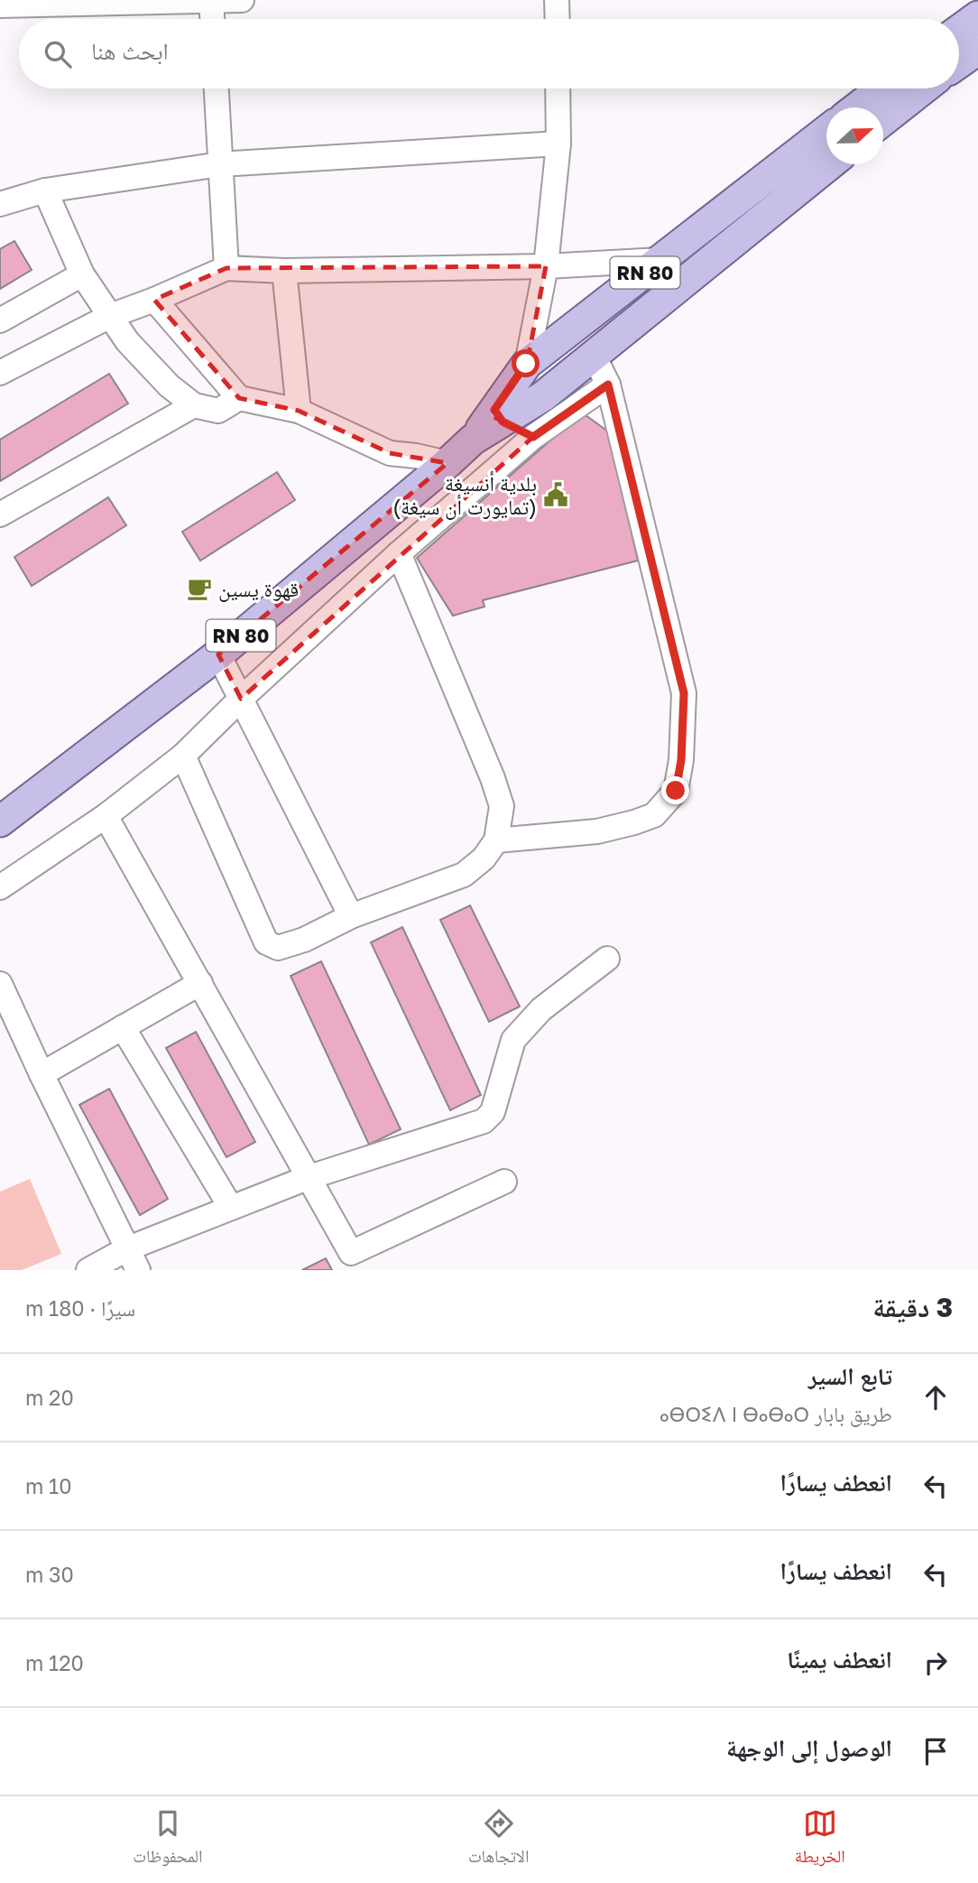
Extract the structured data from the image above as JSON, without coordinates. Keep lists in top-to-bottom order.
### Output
{
  "streets": {
    "main road": ["RN 80"]
  },
  "places": {
    "public building": ["بلدية أنسيغة (تمايورت أن سيغة)"],
    "cafe": ["قهوة يسين"]
  },
  "north": "right",
  "page": {
    "search": "ابحث هنا",
    "heading": ["3 دقيقة", "سيرًا · 180 m"],
    "list": [
      ["تابع السير", "طريق بابار ⴰⴱⵔⵉⴷ ⵏ ⴱⴰⴱⴰⵔ", "20 m"],
      ["انعطف يسارًا", "10 m"],
      ["انعطف يسارًا", "30 m"],
      ["انعطف يمينًا", "120 m"],
      "الوصول إلى الوجهة"
    ],
    "nav": ["الخريطة", "الاتجاهات", "المحفوظات"]
  }
}
